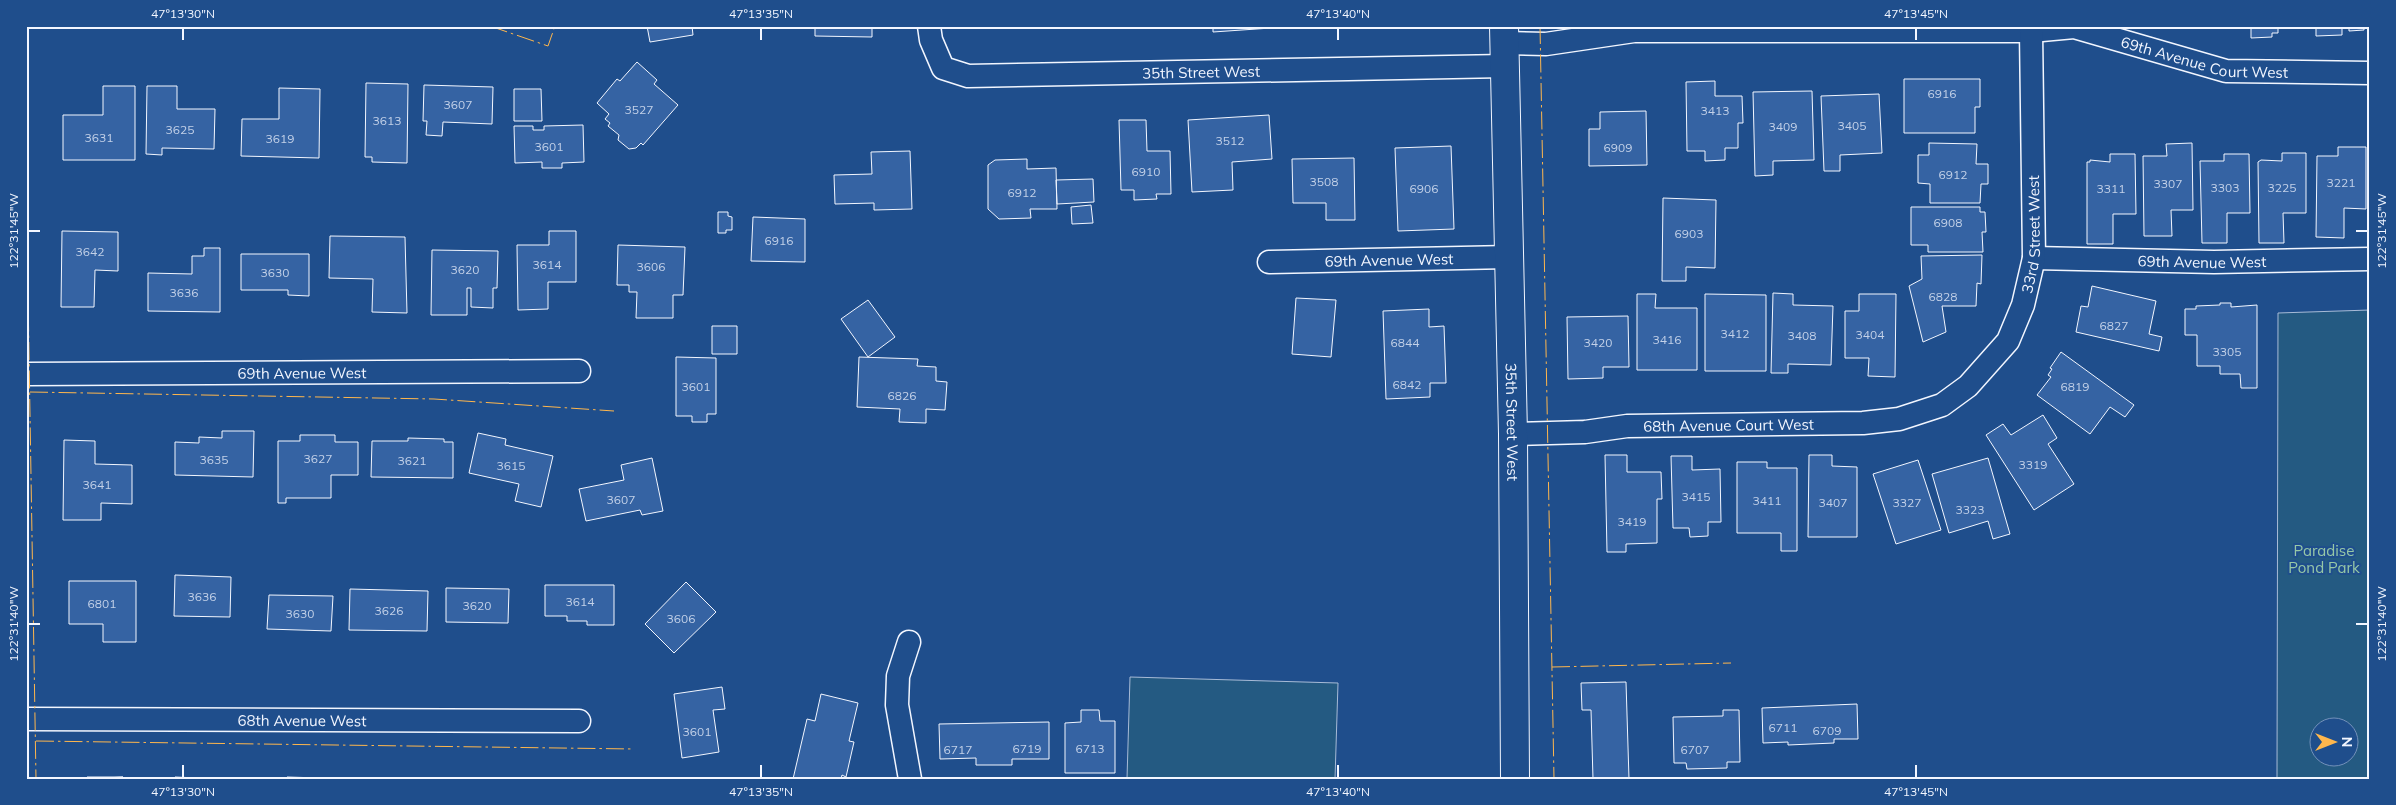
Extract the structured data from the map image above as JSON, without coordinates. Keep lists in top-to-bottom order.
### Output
{
  "streets": {
    "street": [
      "69th Avenue Court West",
      "35th Street West",
      "33rd Street West",
      "69th Avenue West",
      "68th Avenue Court West",
      "68th Avenue West"
    ]
  },
  "crossings": [
    ["69th Avenue Court West", "35th Street West"],
    ["69th Avenue Court West", "33rd Street West"],
    ["35th Street West", "69th Avenue West"],
    ["35th Street West", "68th Avenue Court West"],
    ["33rd Street West", "69th Avenue West"],
    ["33rd Street West", "68th Avenue Court West"]
  ],
  "parks": ["Paradise Pond Park"],
  "house_numbers": [
    "6916",
    "3607",
    "3527",
    "3413",
    "3613",
    "3405",
    "3409",
    "3625",
    "3631",
    "3619",
    "3512",
    "3601",
    "6909",
    "6910",
    "6912",
    "3508",
    "3221",
    "3307",
    "3303",
    "3225",
    "6906",
    "3311",
    "6912",
    "6908",
    "6903",
    "6916",
    "3642",
    "3614",
    "3606",
    "3620",
    "3630",
    "3636",
    "6828",
    "6827",
    "3412",
    "3404",
    "3408",
    "3416",
    "6844",
    "3420",
    "3305",
    "6842",
    "3601",
    "6819",
    "6826",
    "3627",
    "3635",
    "3621",
    "3319",
    "3615",
    "3641",
    "3415",
    "3607",
    "3411",
    "3407",
    "3327",
    "3323",
    "3419",
    "3636",
    "3614",
    "6801",
    "3620",
    "3626",
    "3630",
    "3606",
    "6711",
    "6709",
    "3601",
    "6719",
    "6713",
    "6717",
    "6707"
  ],
  "north": "right",
  "coordinates": [
    "47°13'30\"N",
    "47°13'35\"N",
    "47°13'40\"N",
    "47°13'45\"N",
    "122°31'45\"W",
    "122°31'40\"W"
  ]
}
